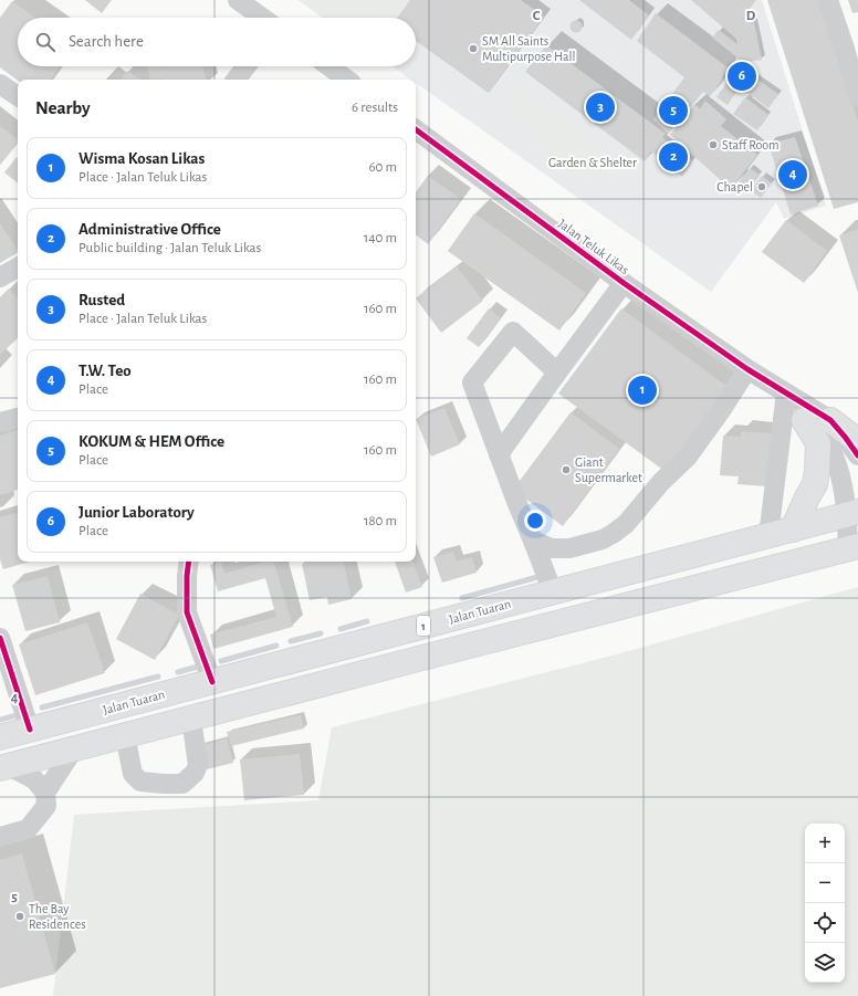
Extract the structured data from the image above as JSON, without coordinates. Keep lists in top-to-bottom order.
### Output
{
  "streets": {
    "main road": ["Jalan Tuaran", "1"],
    "street": ["Jalan Teluk Likas"]
  },
  "crossings": [
    ["Jalan Teluk Likas", "Jalan Tuaran"],
    ["Jalan Teluk Likas", "1"]
  ],
  "parks": ["Garden & Shelter"],
  "places": [
    "SM All Saints Multipurpose Hall",
    "Staff Room",
    "Chapel",
    "Giant Supermarket",
    "The Bay Residences"
  ],
  "page": {
    "search": "Search here",
    "pins": [
      "6",
      "3",
      "5",
      "2",
      "4",
      "1"
    ],
    "heading": ["Nearby", "6 results"],
    "list": [
      {
        "mark": "1",
        "name": "Wisma Kosan Likas",
        "note": "Place · Jalan Teluk Likas",
        "value": "60 m"
      },
      {
        "mark": "2",
        "name": "Administrative Office",
        "note": "Public building · Jalan Teluk Likas",
        "value": "140 m"
      },
      {
        "mark": "3",
        "name": "Rusted",
        "note": "Place · Jalan Teluk Likas",
        "value": "160 m"
      },
      {
        "mark": "4",
        "name": "T.W. Teo",
        "note": "Place",
        "value": "160 m"
      },
      {
        "mark": "5",
        "name": "KOKUM & HEM Office",
        "note": "Place",
        "value": "160 m"
      },
      {
        "mark": "6",
        "name": "Junior Laboratory",
        "note": "Place",
        "value": "180 m"
      }
    ],
    "map_buttons": ["+", "−"]
  },
  "grid": {
    "columns": ["C", "D"],
    "rows": ["4", "5"]
  }
}
